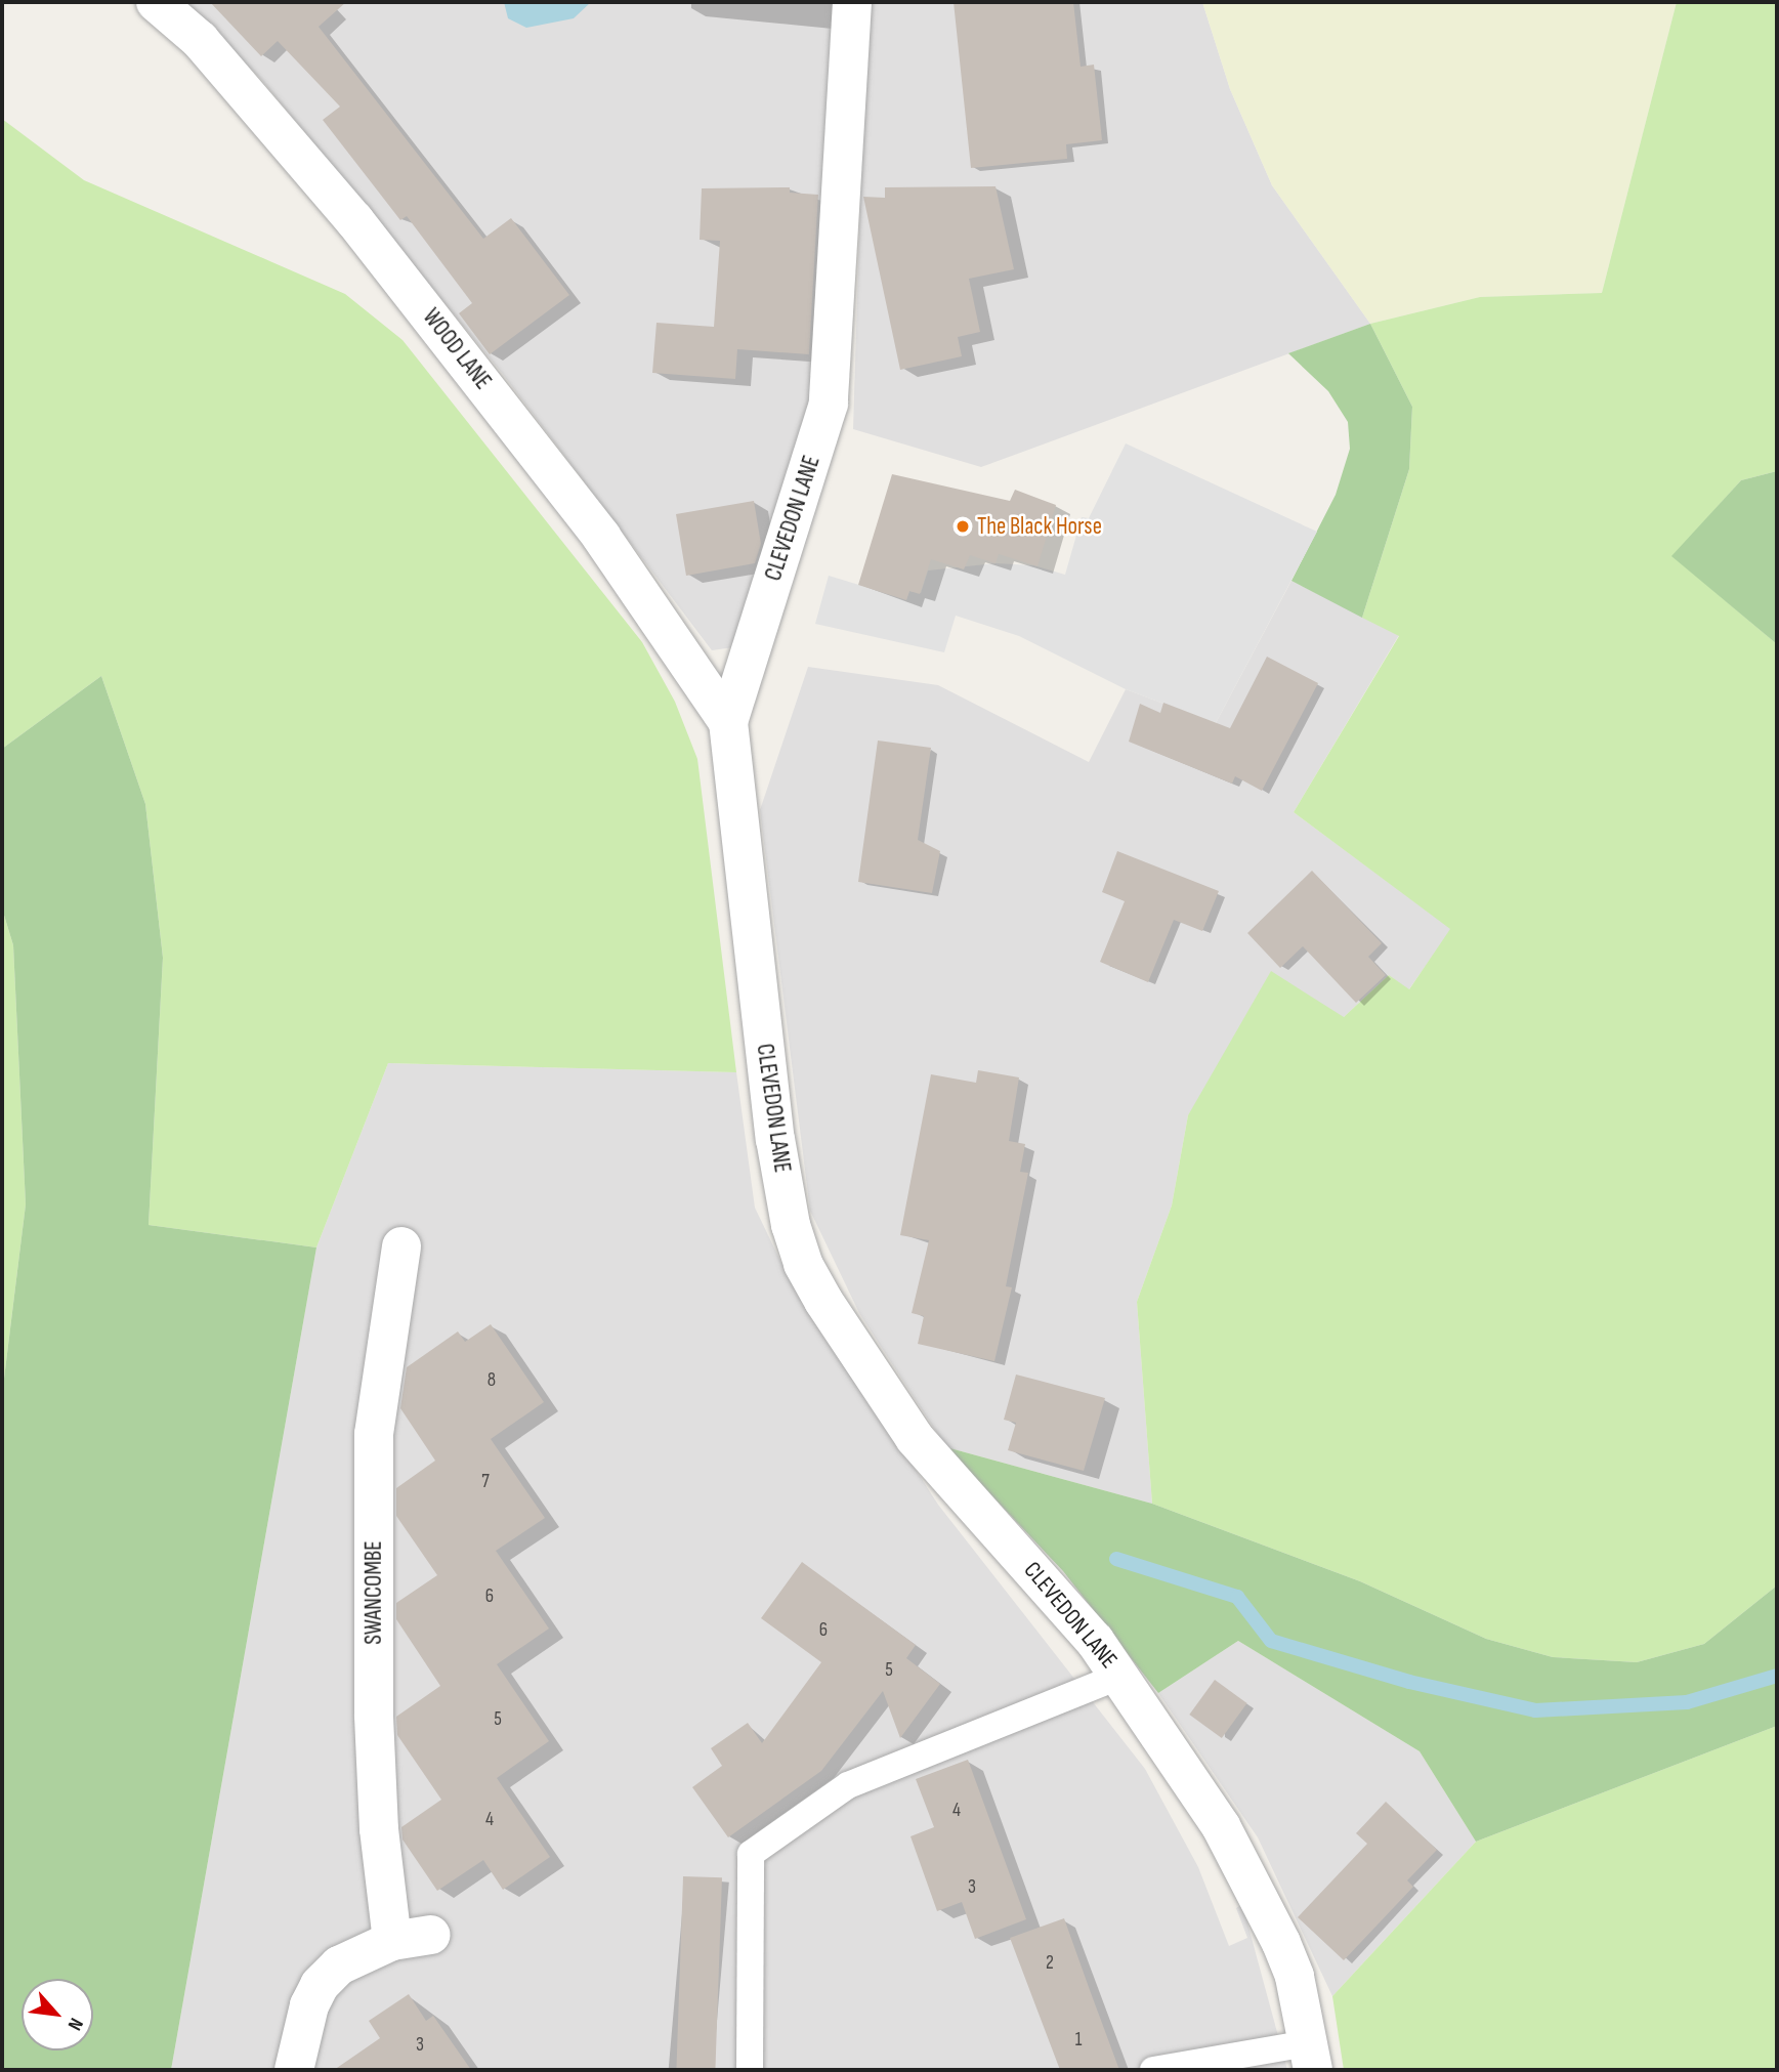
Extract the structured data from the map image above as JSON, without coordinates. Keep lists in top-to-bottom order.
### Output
{
  "streets": {
    "street": ["WOOD LANE", "CLEVEDON LANE", "SWANCOMBE"]
  },
  "crossings": [
    ["WOOD LANE", "CLEVEDON LANE"]
  ],
  "places": ["The Black Horse"],
  "house_numbers": [
    "8",
    "7",
    "6",
    "6",
    "5",
    "5",
    "4",
    "4",
    "3",
    "2",
    "1",
    "3"
  ],
  "north": "bottom right"
}
